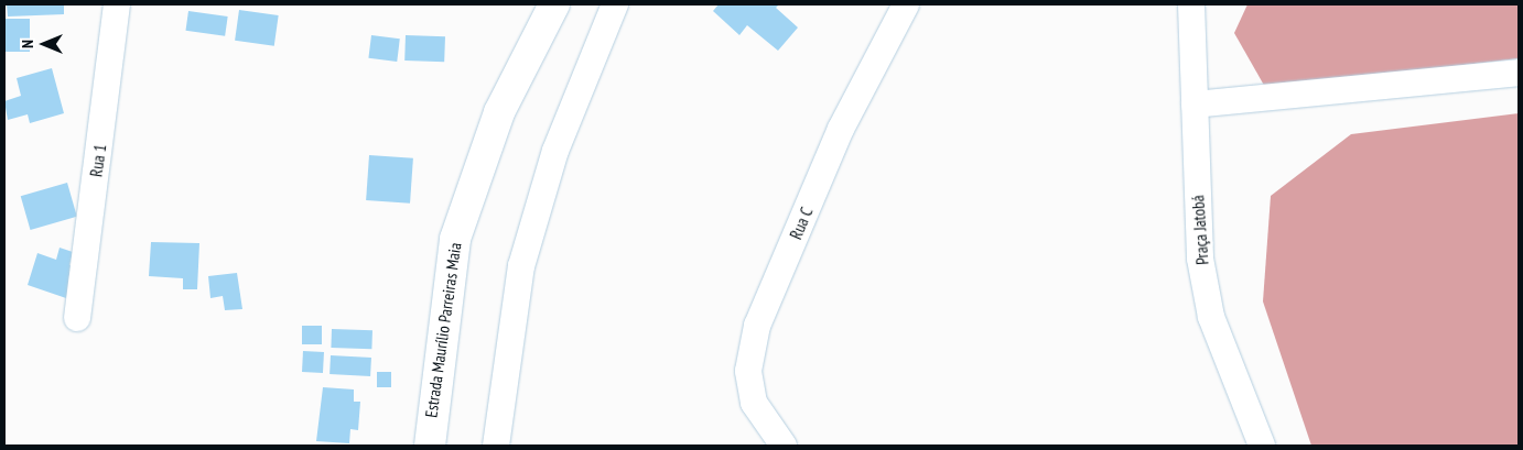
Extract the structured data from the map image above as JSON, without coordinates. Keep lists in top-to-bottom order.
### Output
{
  "streets": {
    "street": [
      "Rua 1",
      "Rua C",
      "Praça Jatobá",
      "Estrada Maurílio Parreiras Maia"
    ]
  },
  "north": "left"
}
